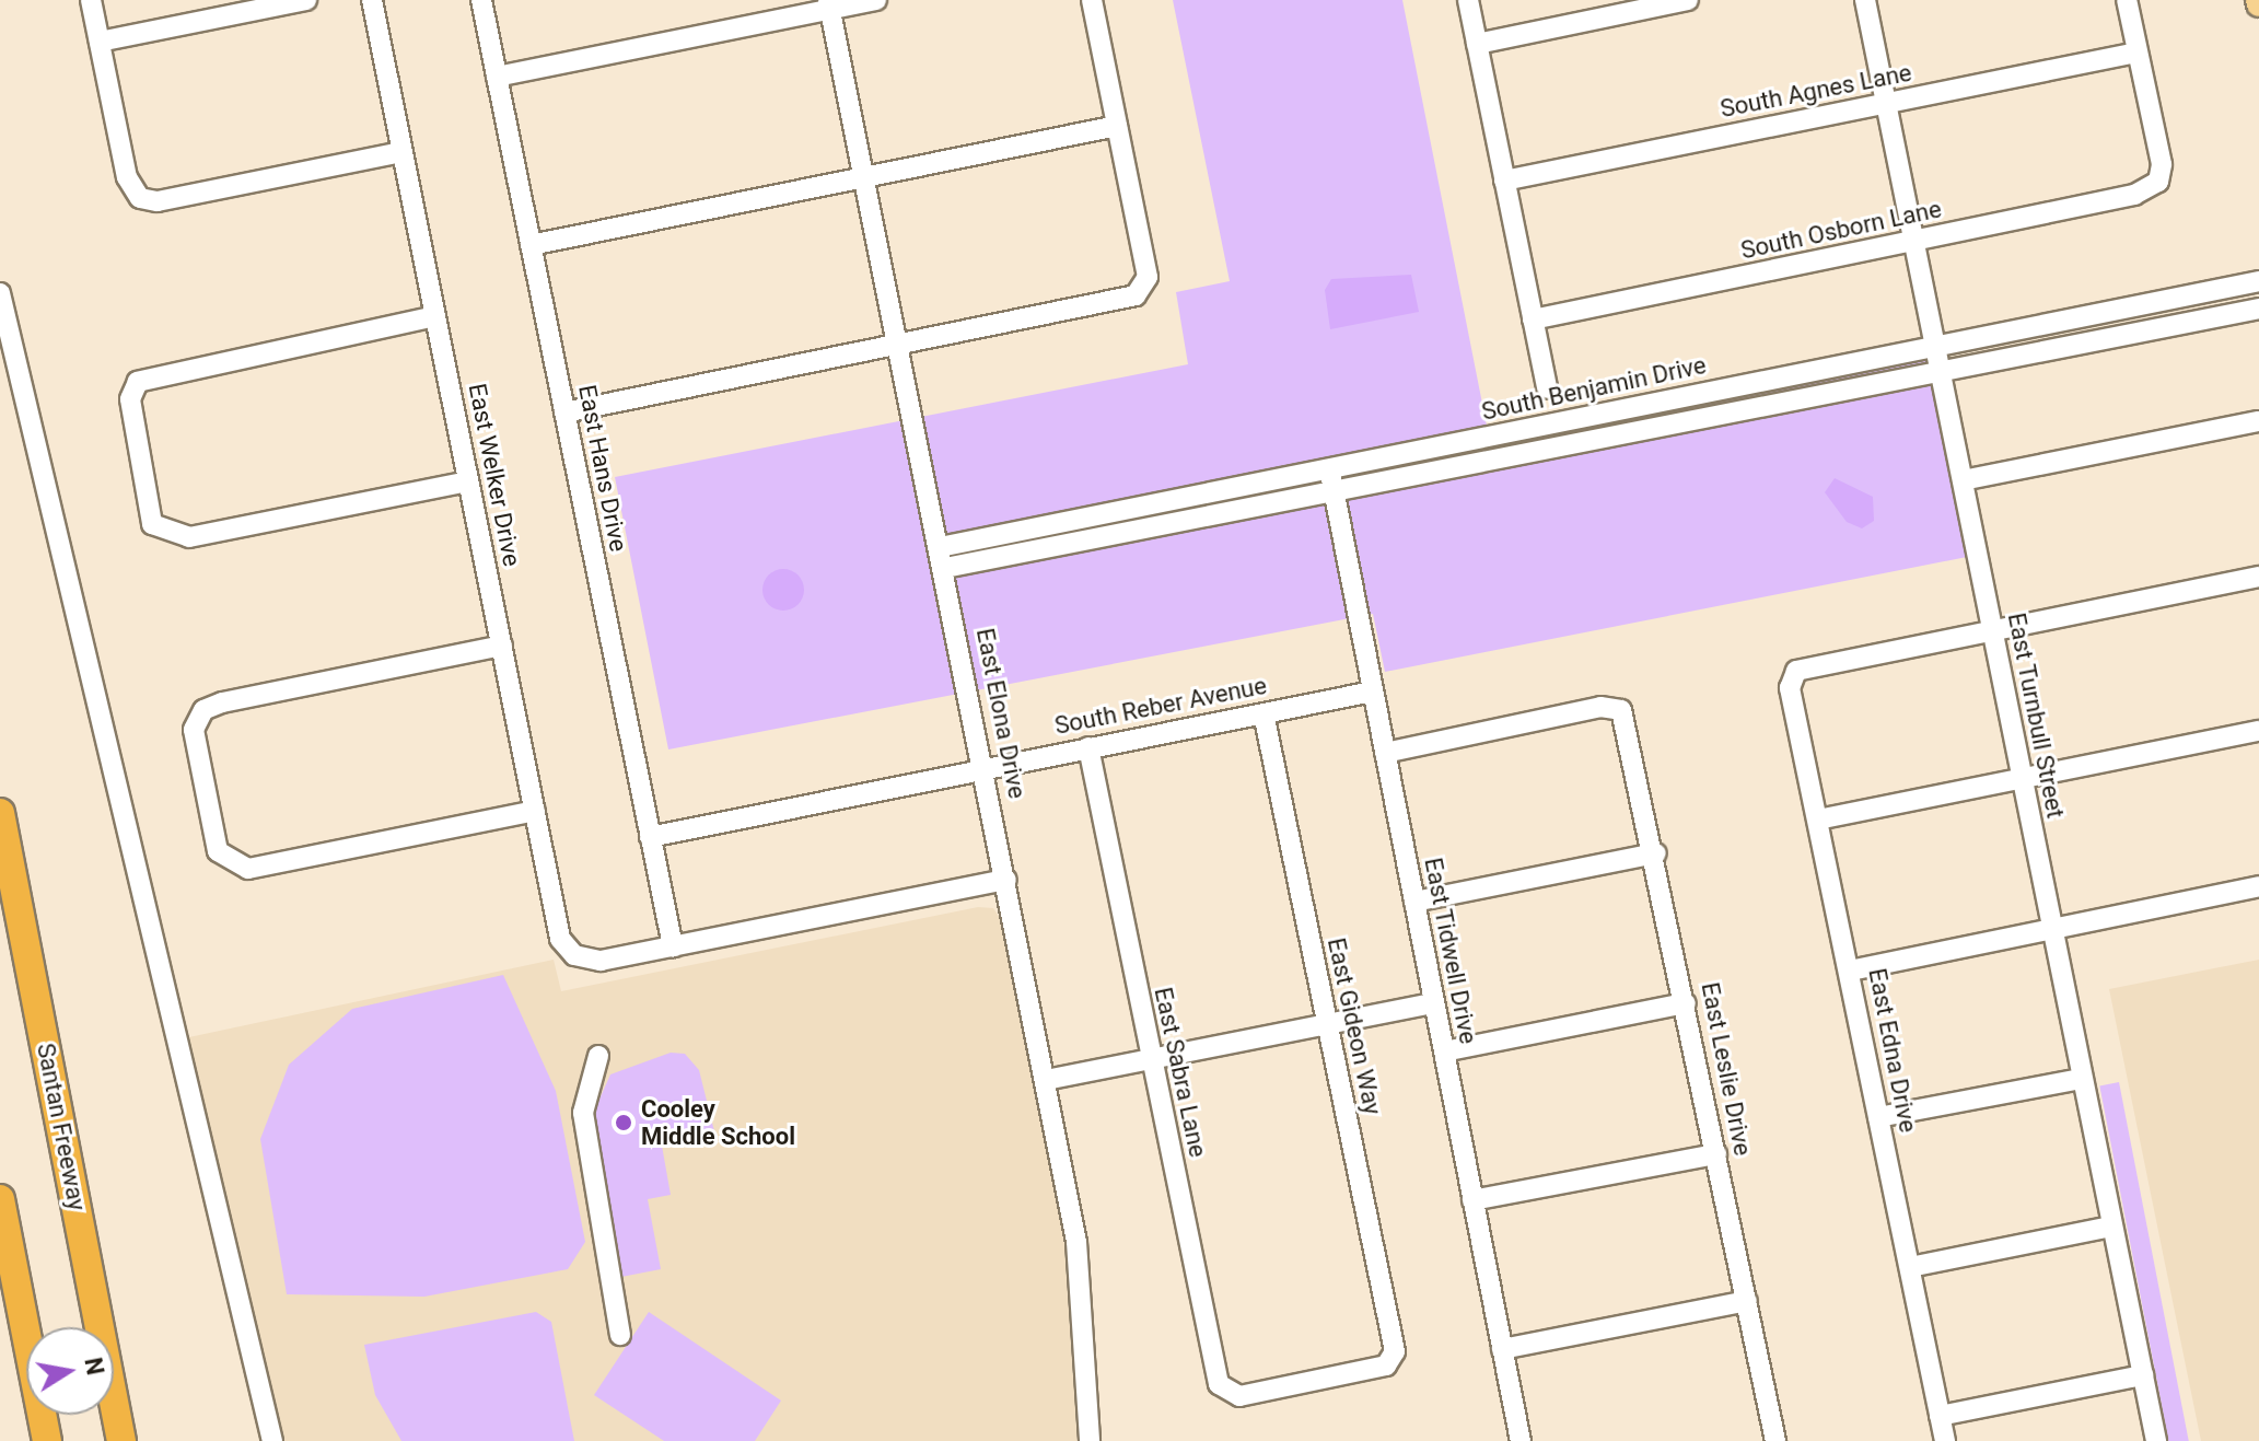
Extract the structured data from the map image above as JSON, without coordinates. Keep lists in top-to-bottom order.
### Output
{
  "streets": {
    "highway": ["Santan Freeway"],
    "street": [
      "South Agnes Lane",
      "South Osborn Lane",
      "South Benjamin Drive",
      "East Hans Drive",
      "East Welker Drive",
      "South Reber Avenue",
      "East Elona Drive",
      "East Turnbull Street",
      "East Tidwell Drive",
      "East Gideon Way",
      "East Edna Drive",
      "East Leslie Drive",
      "East Sabra Lane"
    ]
  },
  "crossings": [
    ["South Agnes Lane", "South Osborn Lane"],
    ["South Agnes Lane", "East Turnbull Street"],
    ["South Osborn Lane", "East Turnbull Street"],
    ["South Benjamin Drive", "East Elona Drive"],
    ["South Benjamin Drive", "East Turnbull Street"],
    ["South Benjamin Drive", "East Tidwell Drive"],
    ["East Hans Drive", "East Welker Drive"],
    ["East Hans Drive", "South Reber Avenue"],
    ["South Reber Avenue", "East Elona Drive"],
    ["South Reber Avenue", "East Tidwell Drive"],
    ["South Reber Avenue", "East Gideon Way"],
    ["South Reber Avenue", "East Sabra Lane"],
    ["East Turnbull Street", "East Edna Drive"],
    ["East Tidwell Drive", "East Leslie Drive"],
    ["East Gideon Way", "East Sabra Lane"]
  ],
  "places": ["Cooley Middle School"],
  "north": "right"
}
